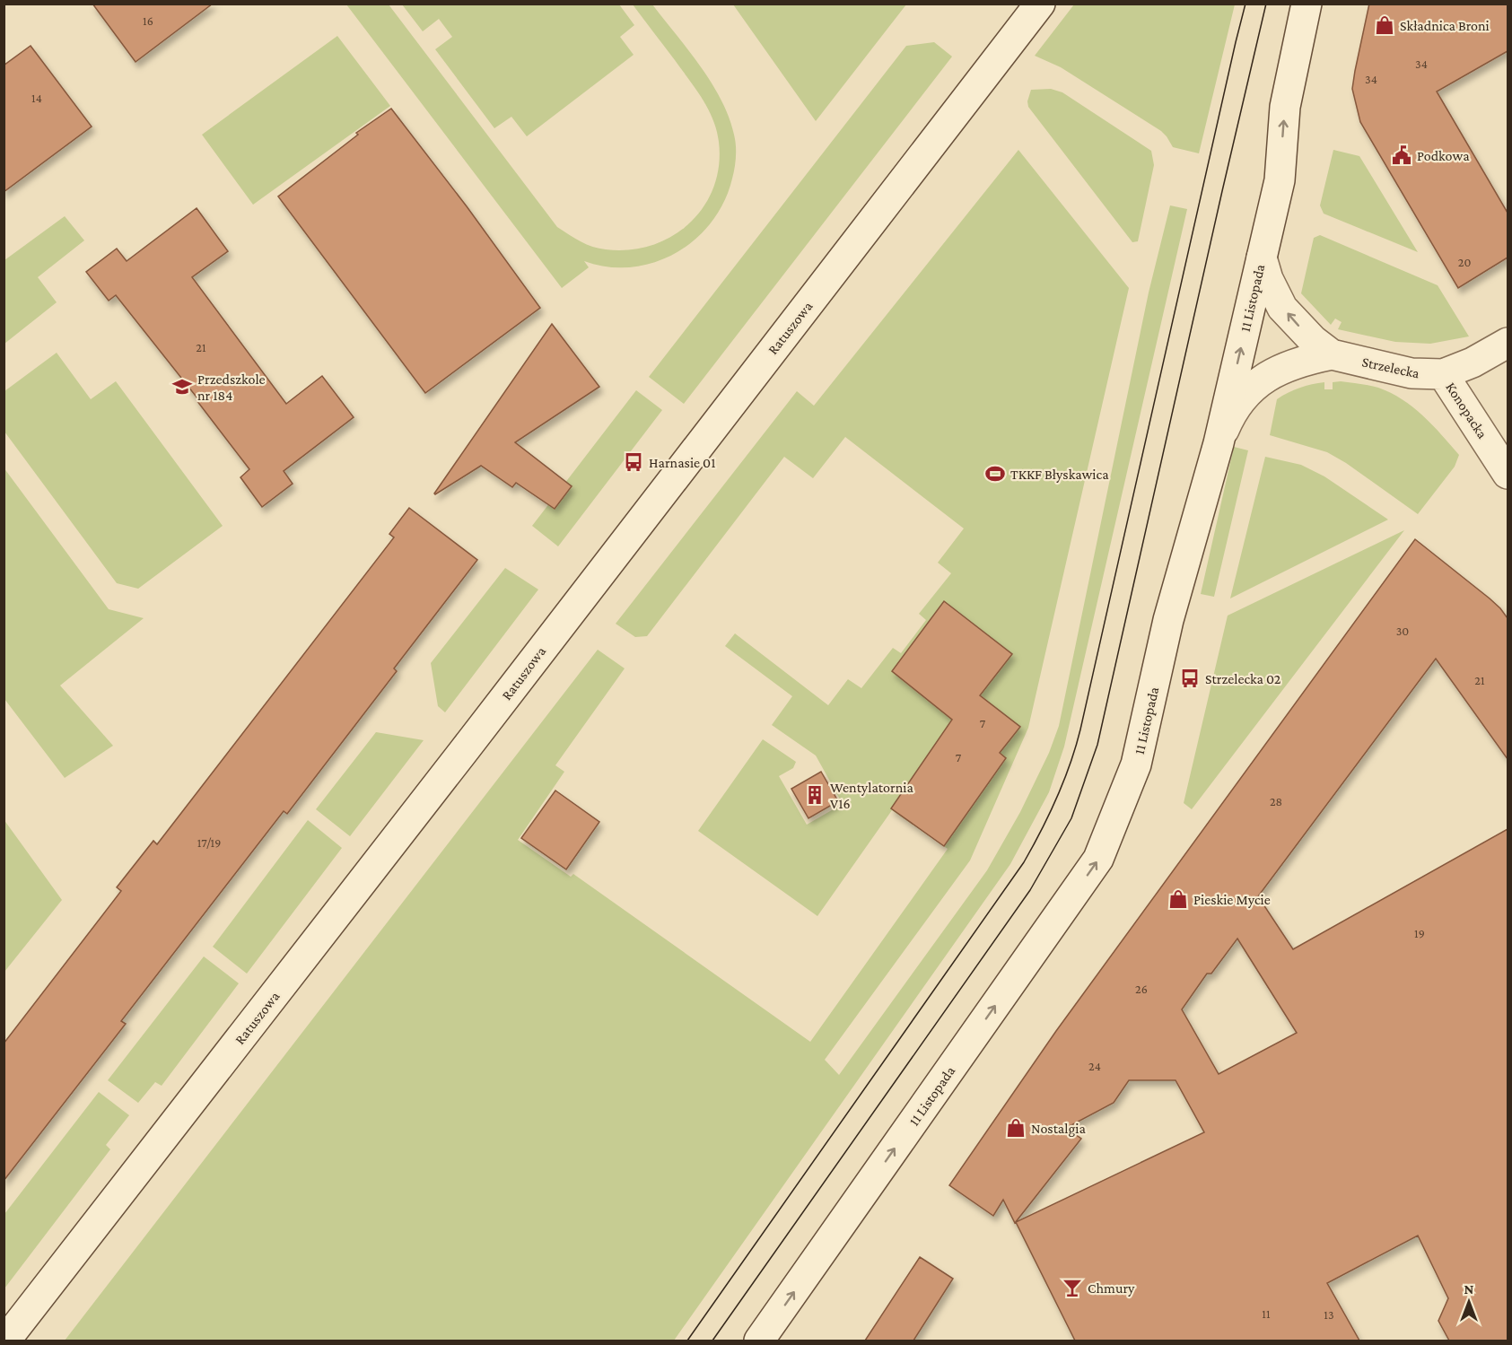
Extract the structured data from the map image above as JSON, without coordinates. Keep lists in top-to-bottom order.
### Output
{
  "streets": {
    "street": [
      "11 Listopada",
      "Ratuszowa",
      "Strzelecka",
      "Konopacka"
    ]
  },
  "crossings": [
    ["11 Listopada", "Strzelecka"],
    ["Strzelecka", "Konopacka"]
  ],
  "one_way": ["11 Listopada"],
  "places": {
    "shop": ["Składnica Broni", "Pieskie Mycie", "Nostalgia"],
    "public building": ["Podkowa"],
    "school or university": ["Przedszkole nr 184"],
    "bus stop": ["Harnasie 01", "Strzelecka 02"],
    "sports": ["TKKF Błyskawica"],
    "building": ["Wentylatornia V16"],
    "bar": ["Chmury"]
  },
  "house_numbers": [
    "16",
    "34",
    "34",
    "14",
    "20",
    "21",
    "30",
    "21",
    "7",
    "7",
    "28",
    "17/19",
    "19",
    "26",
    "24",
    "11",
    "13"
  ],
  "north": "top"
}
